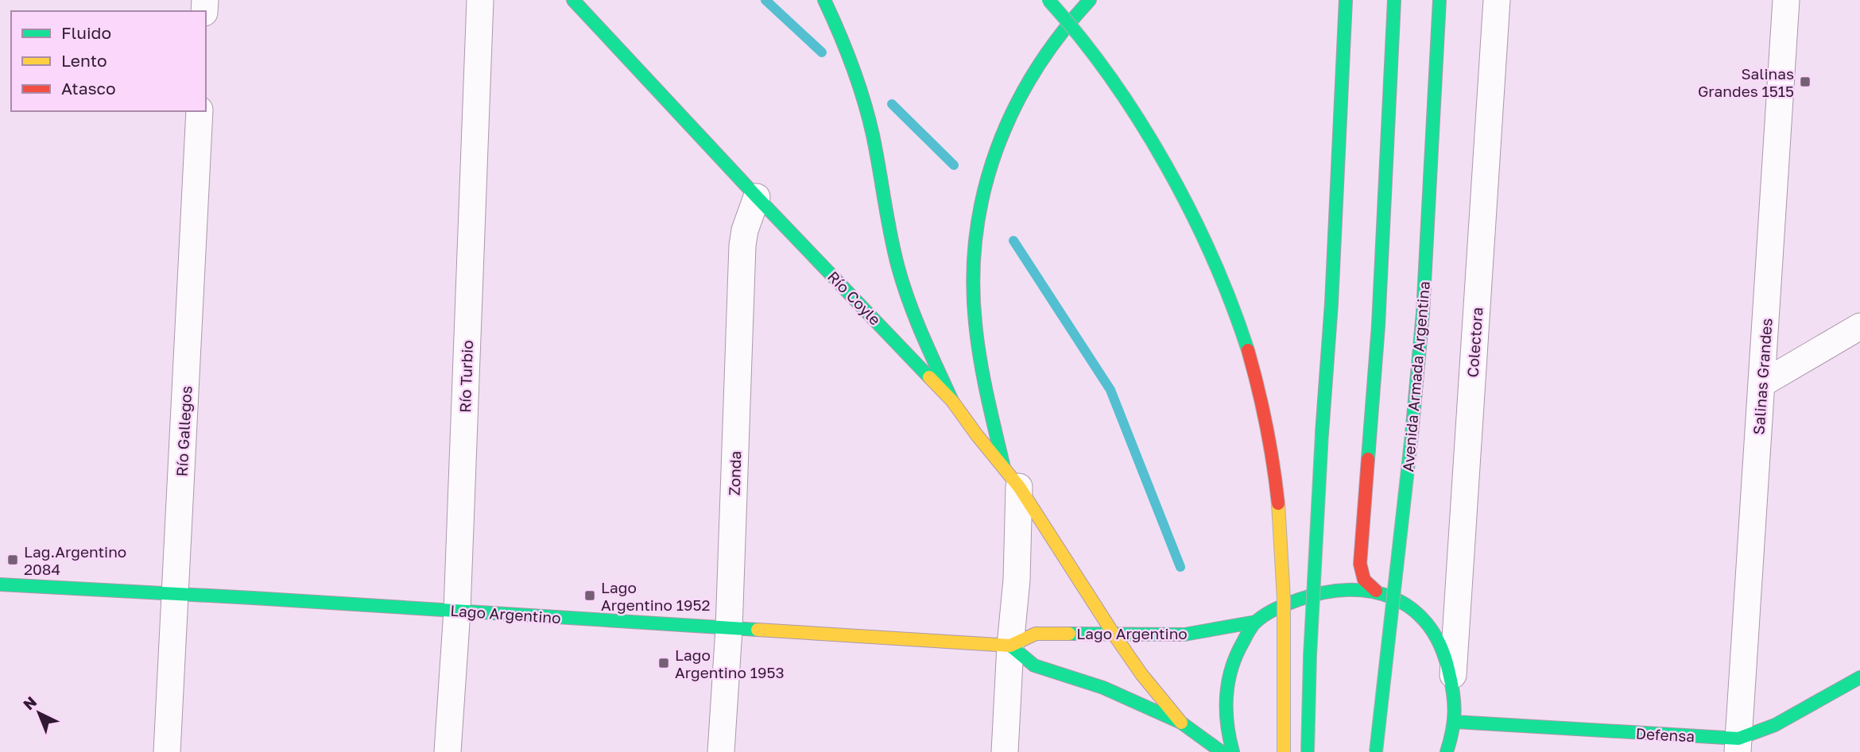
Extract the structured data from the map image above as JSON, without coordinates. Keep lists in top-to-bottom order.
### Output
{
  "streets": {
    "main road": [
      "Río Coyle",
      "Avenida Armada Argentina",
      "Lago Argentino",
      "Defensa"
    ],
    "street": [
      "Colectora",
      "Río Turbio",
      "Salinas Grandes",
      "Río Gallegos",
      "Zonda"
    ]
  },
  "crossings": [
    ["Río Coyle", "Zonda"],
    ["Colectora", "Lago Argentino"],
    ["Río Turbio", "Lago Argentino"],
    ["Salinas Grandes", "Defensa"],
    ["Río Gallegos", "Lago Argentino"],
    ["Zonda", "Lago Argentino"],
    ["Lago Argentino", "Defensa"]
  ],
  "places": {
    "transit": [
      "Salinas Grandes 1515",
      "Lag.Argentino 2084",
      "Lago Argentino 1952",
      "Lago Argentino 1953"
    ]
  },
  "legend": ["Fluido", "Lento", "Atasco"],
  "north": "top left"
}
